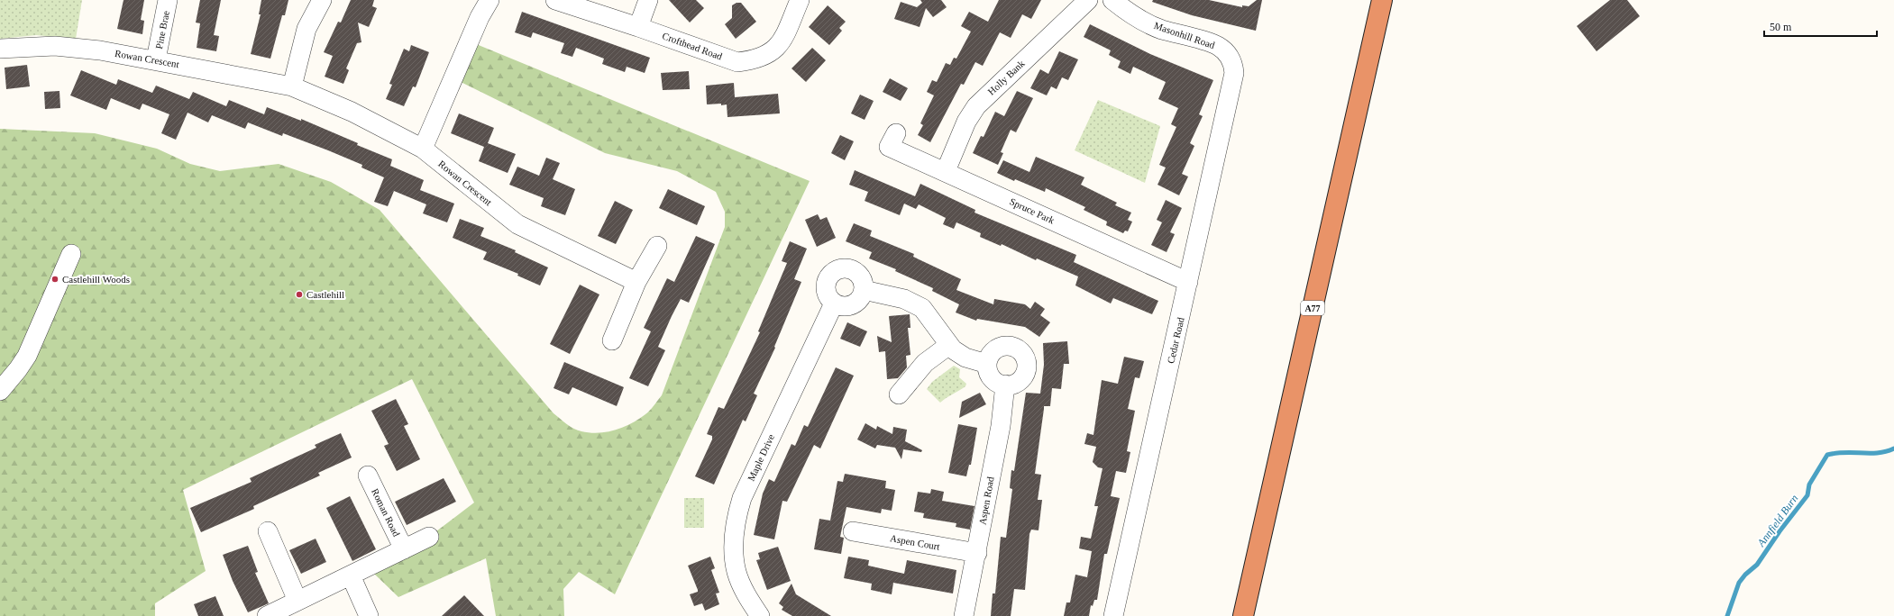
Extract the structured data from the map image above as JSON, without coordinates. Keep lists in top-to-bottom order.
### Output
{
  "streets": {
    "highway": ["A77"],
    "street": [
      "Pine Brae",
      "Masonhill Road",
      "Crofthead Road",
      "Rowan Crescent",
      "Holly Bank",
      "Spruce Park",
      "Cedar Road",
      "Maple Drive",
      "Aspen Road",
      "Roman Road",
      "Aspen Court"
    ]
  },
  "crossings": [
    ["Pine Brae", "Rowan Crescent"],
    ["Masonhill Road", "Cedar Road"],
    ["Holly Bank", "Spruce Park"],
    ["Spruce Park", "Cedar Road"],
    ["Aspen Road", "Aspen Court"]
  ],
  "water": ["Annfield Burn"],
  "places": ["Castlehill Woods", "Castlehill"],
  "scale_bar": "50 m"
}
